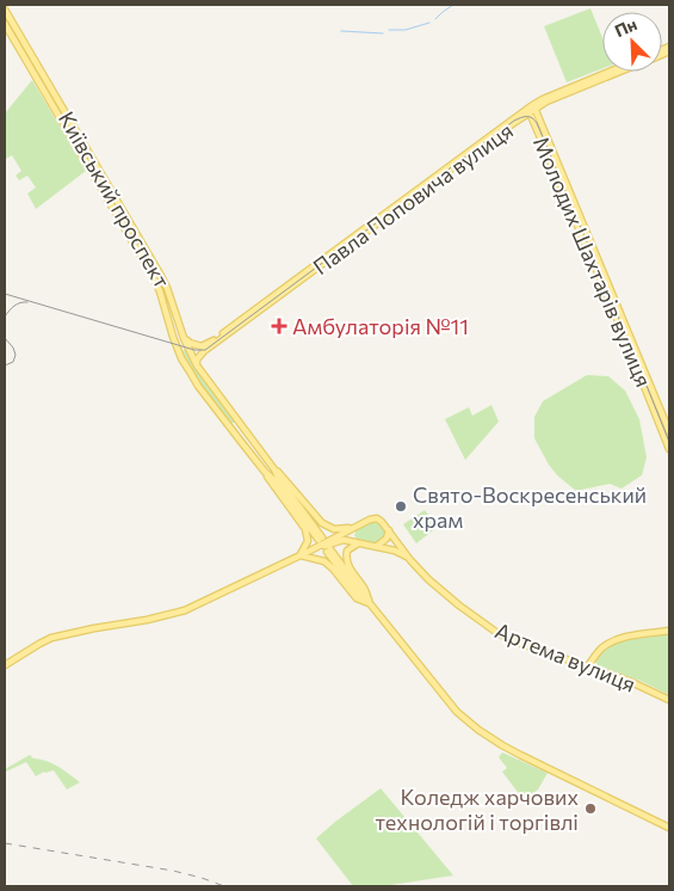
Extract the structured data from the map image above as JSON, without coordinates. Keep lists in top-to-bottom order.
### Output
{
  "streets": {
    "main road": [
      "Павла Поповича вулиця",
      "Київський проспект",
      "Молодих Шахтарів вулиця",
      "Артема вулиця"
    ]
  },
  "crossings": [
    ["Павла Поповича вулиця", "Київський проспект"],
    ["Павла Поповича вулиця", "Молодих Шахтарів вулиця"]
  ],
  "places": {
    "health": ["Амбулаторія №11"],
    "other": ["Свято-Воскресенський храм", "Коледж харчових технологій і торгівлі"]
  },
  "north": "top left"
}
